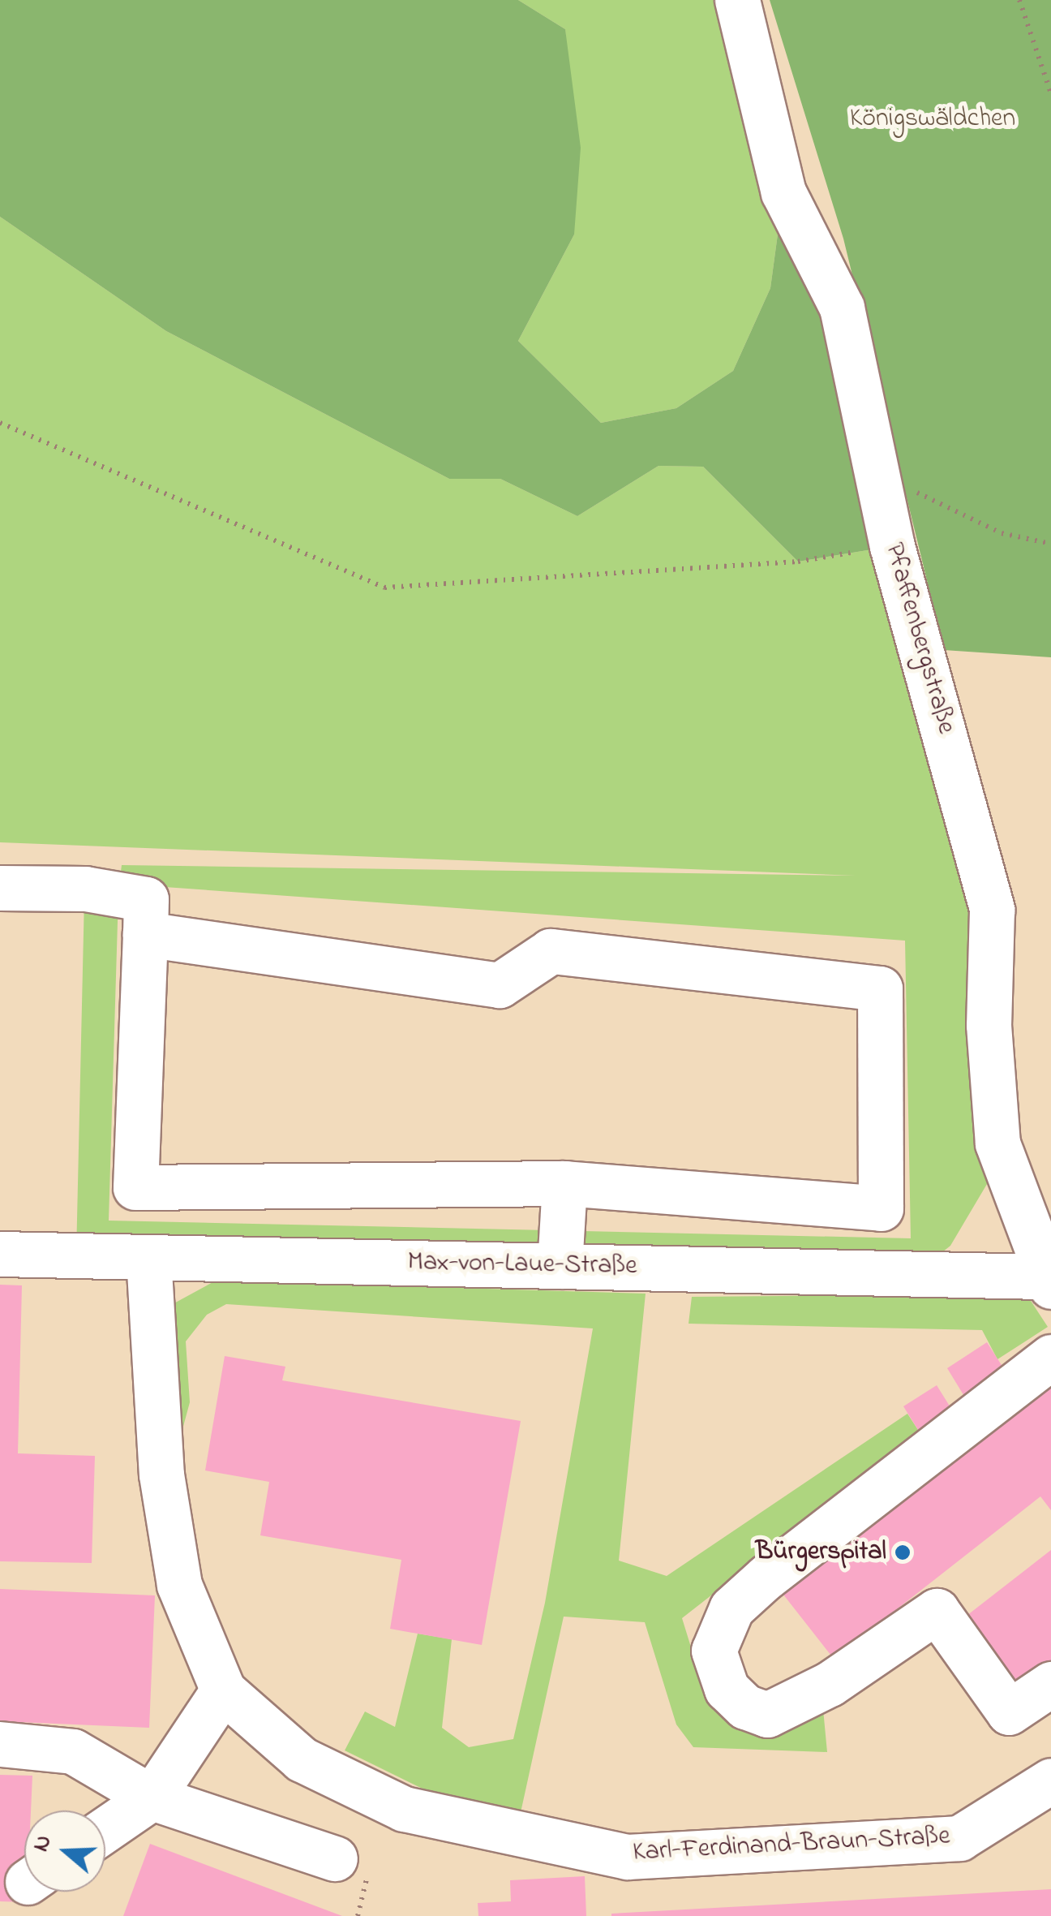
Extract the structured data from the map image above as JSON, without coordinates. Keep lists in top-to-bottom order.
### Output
{
  "streets": {
    "street": ["Pfaffenbergstraße", "Max-von-Laue-Straße", "Karl-Ferdinand-Braun-Straße"]
  },
  "crossings": [
    ["Pfaffenbergstraße", "Max-von-Laue-Straße"],
    ["Max-von-Laue-Straße", "Karl-Ferdinand-Braun-Straße"]
  ],
  "parks": ["Königswäldchen"],
  "places": ["Bürgerspital"],
  "north": "left"
}
